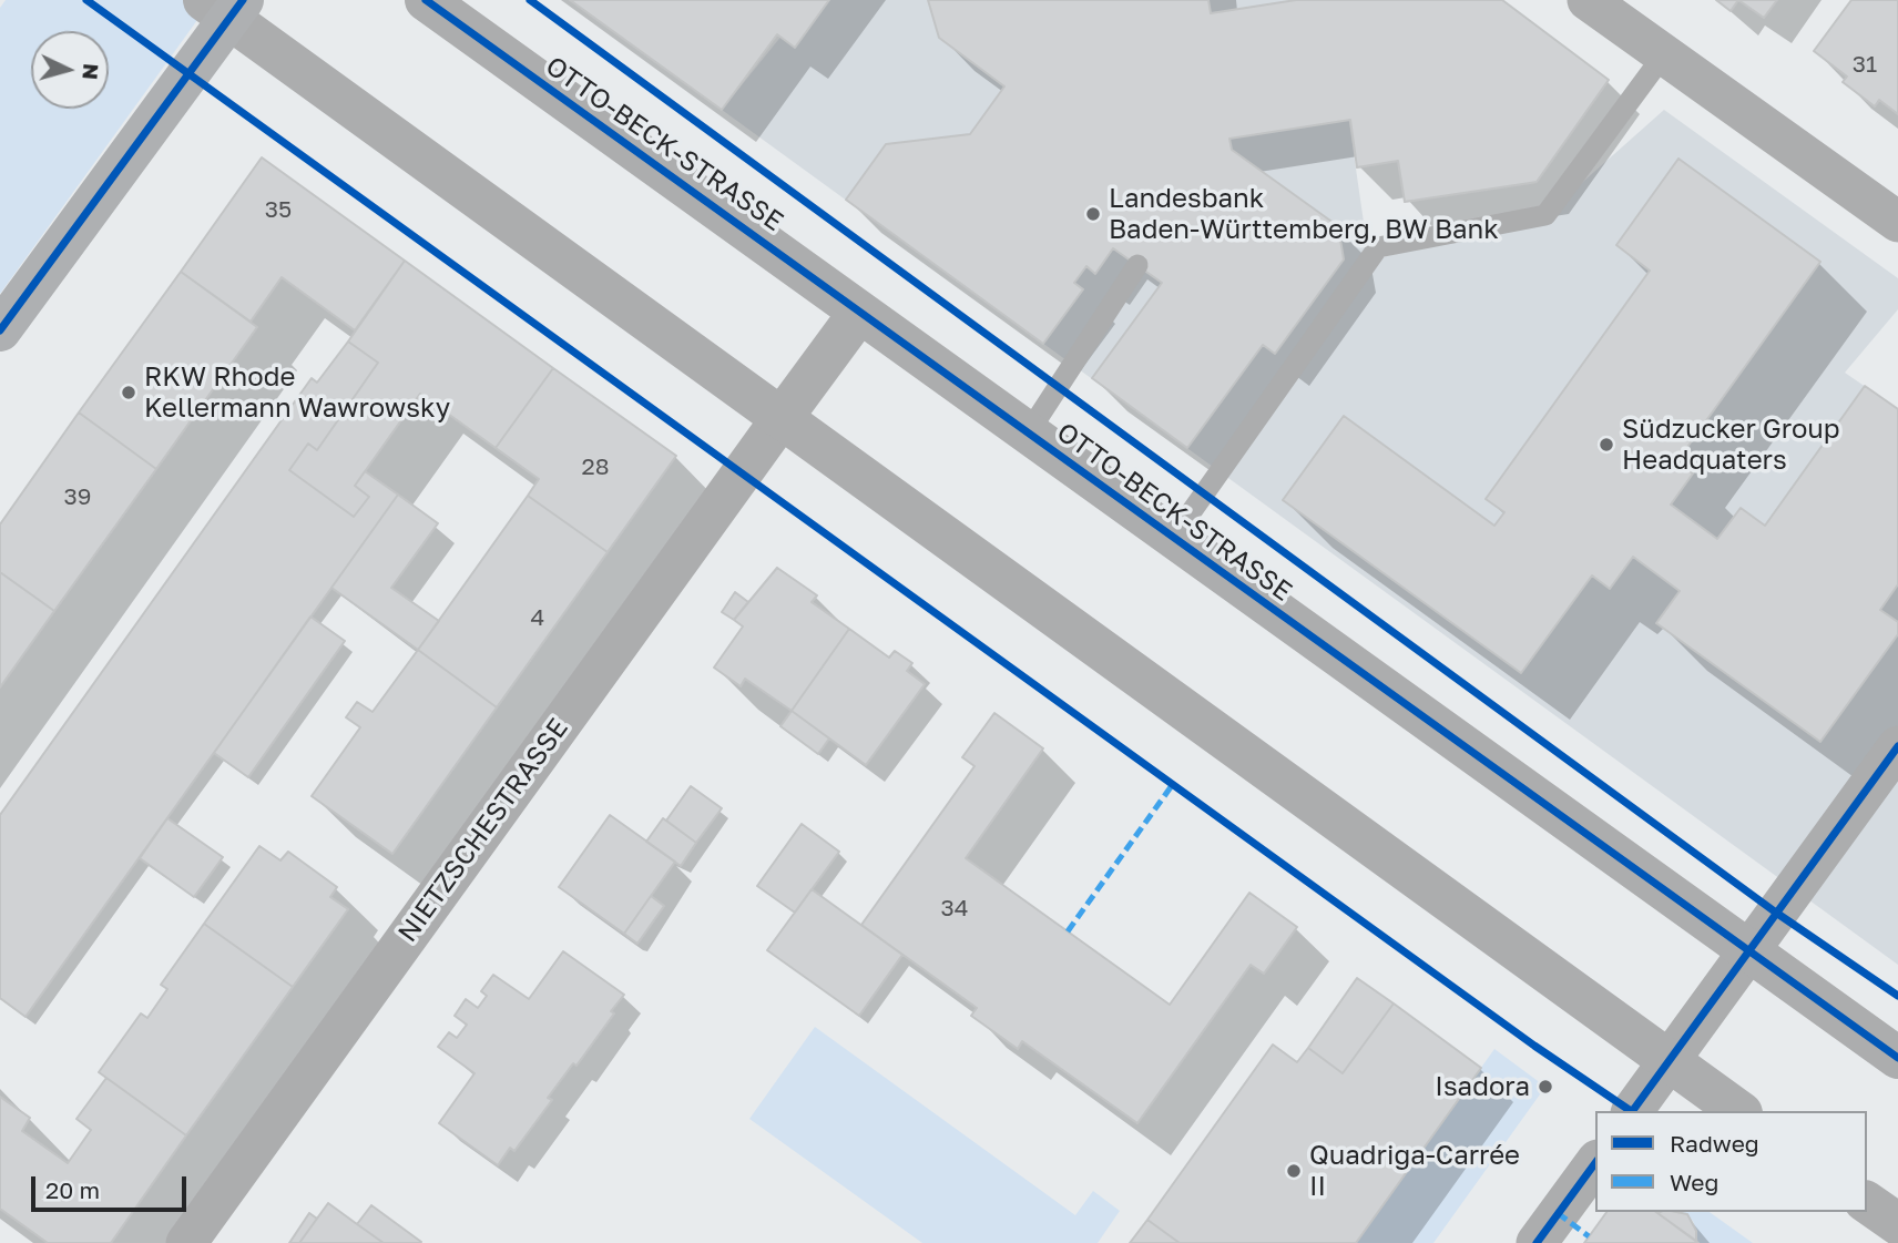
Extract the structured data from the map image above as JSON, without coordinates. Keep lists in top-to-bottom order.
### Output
{
  "streets": {
    "street": ["OTTO-BECK-STRASSE", "NIETZSCHESTRASSE"]
  },
  "places": [
    "Landesbank Baden-Württemberg, BW Bank",
    "RKW Rhode Kellermann Wawrowsky",
    "Südzucker Group Headquaters",
    "Isadora",
    "Quadriga-Carrée II"
  ],
  "house_numbers": [
    "31",
    "35",
    "28",
    "39",
    "4",
    "34"
  ],
  "legend": ["Radweg", "Weg"],
  "scale_bar": "20 m",
  "north": "right"
}
